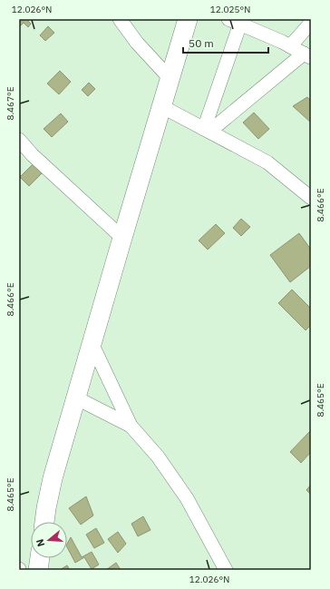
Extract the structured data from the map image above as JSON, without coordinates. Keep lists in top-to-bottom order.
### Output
{
  "scale_bar": "50 m",
  "north": "left",
  "coordinates": [
    "12.026°N",
    "12.025°N",
    "8.467°E",
    "8.466°E",
    "8.465°E"
  ]
}
